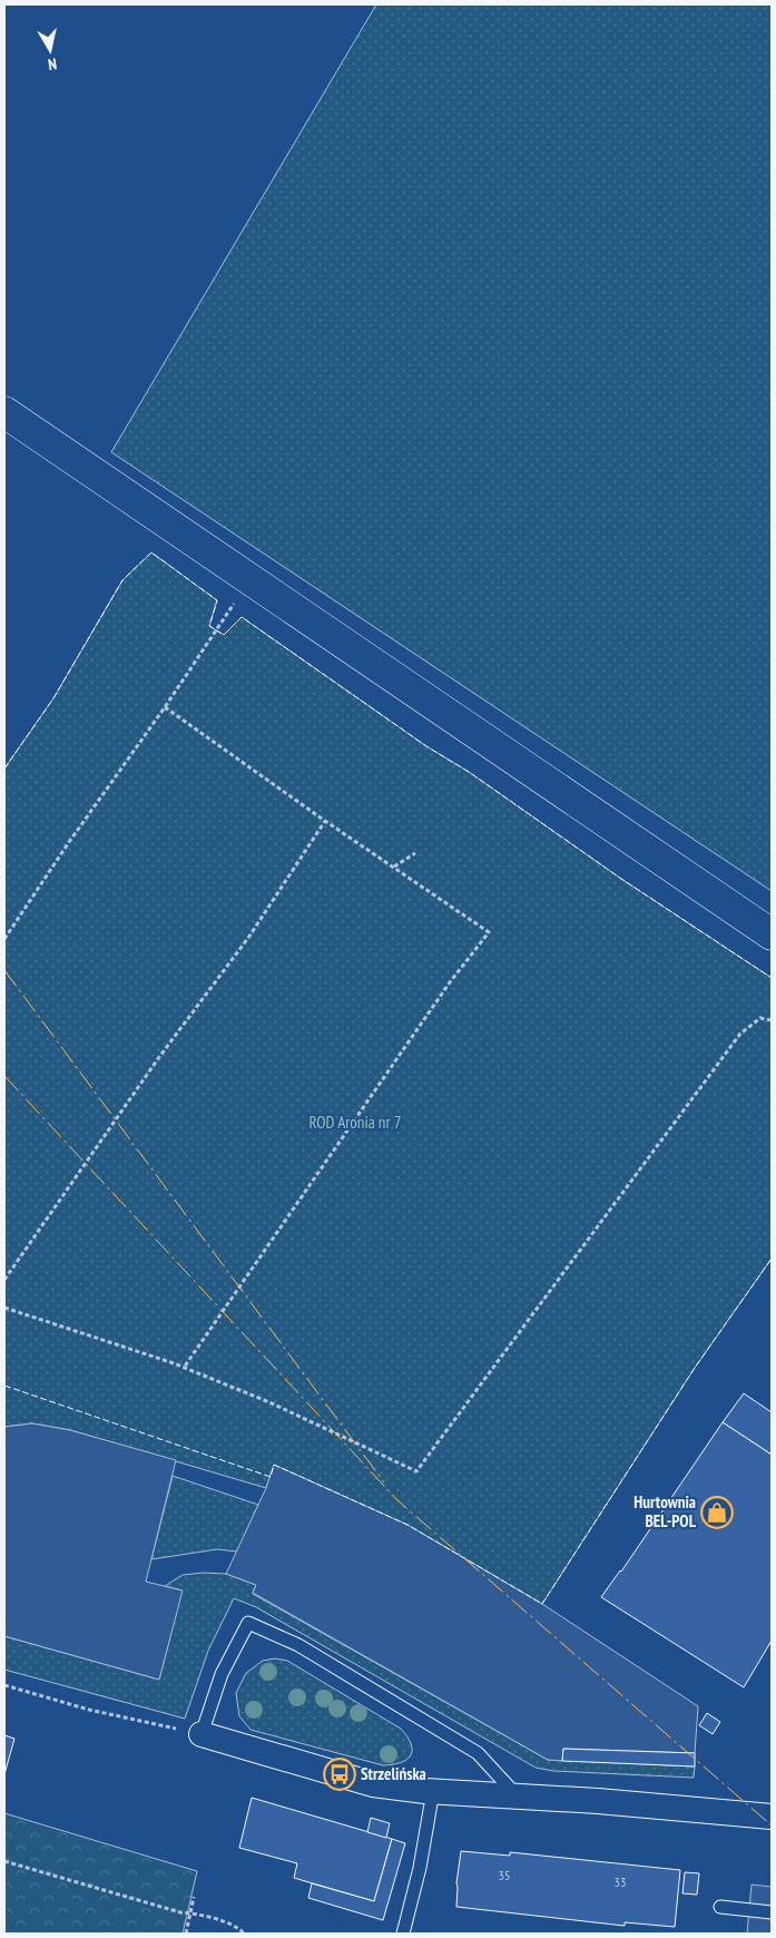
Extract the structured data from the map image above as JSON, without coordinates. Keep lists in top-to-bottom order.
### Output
{
  "parks": ["ROD Aronia nr 7"],
  "places": {
    "shop": ["Hurtownia BEL-POL"],
    "bus stop": ["Strzelińska"]
  },
  "house_numbers": ["35", "33"],
  "north": "bottom"
}
